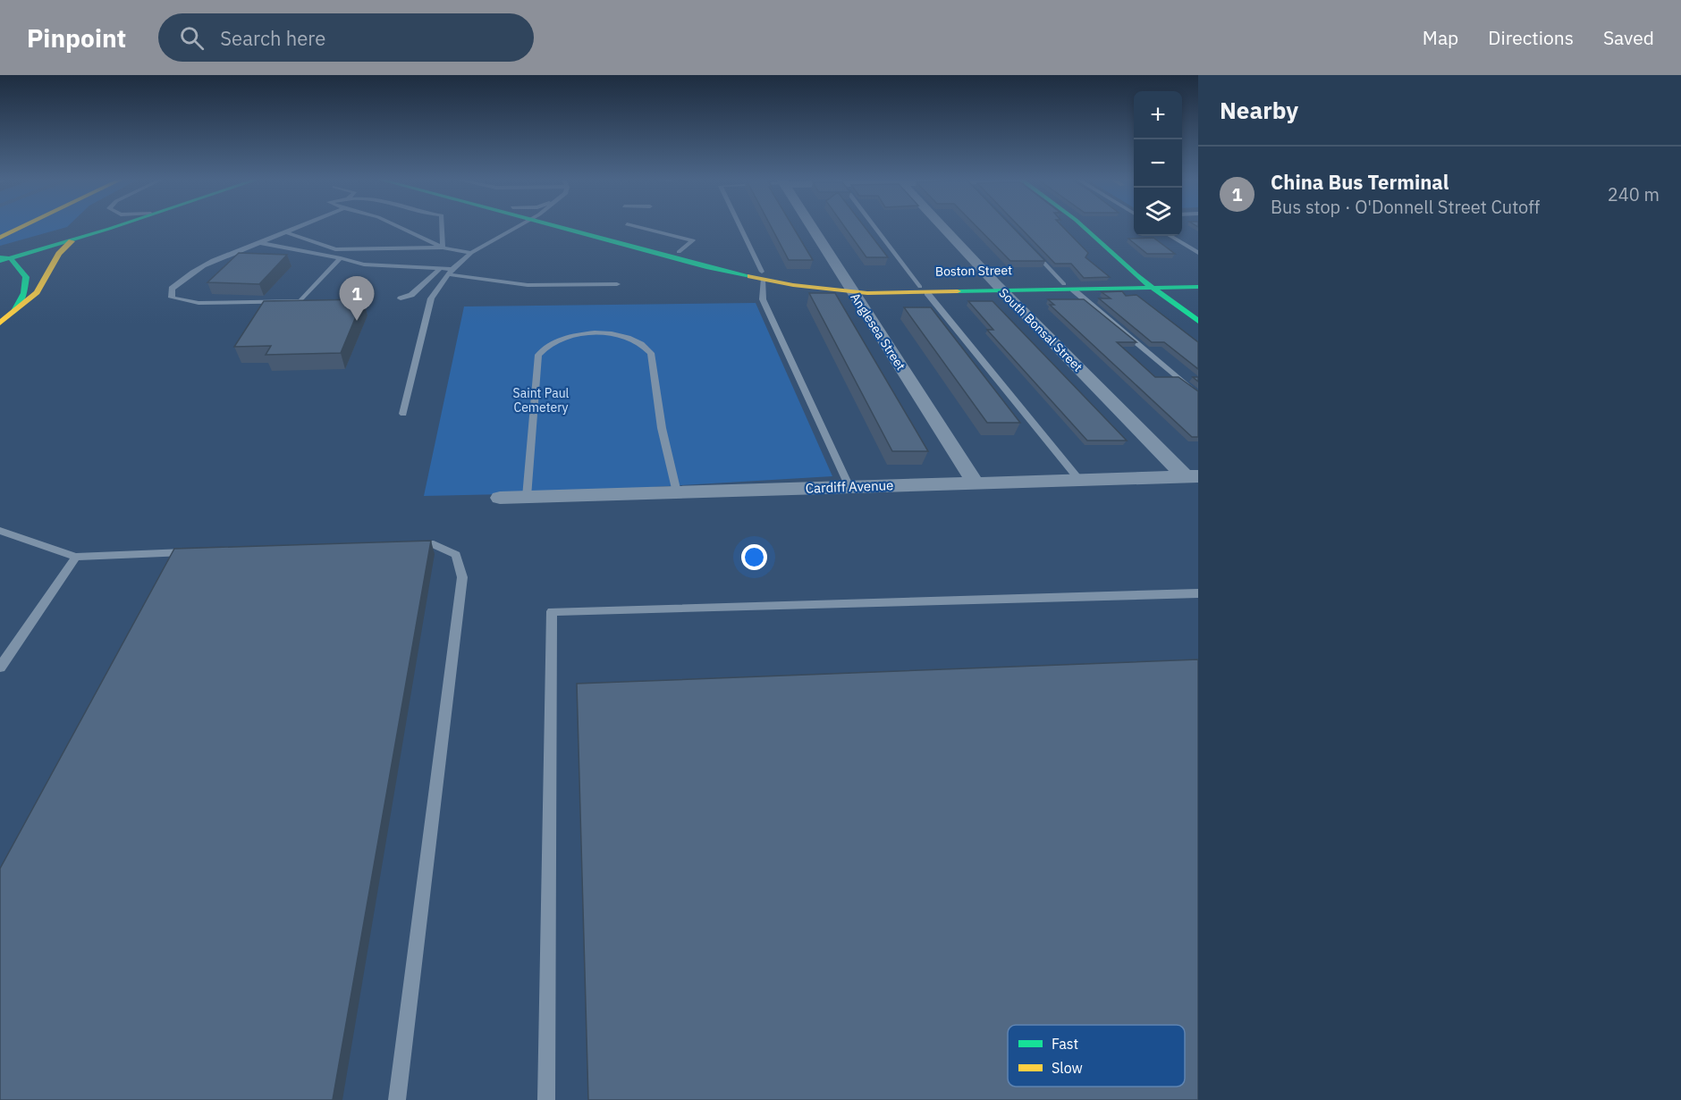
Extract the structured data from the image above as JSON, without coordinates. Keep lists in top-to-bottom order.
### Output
{
  "streets": {
    "main road": ["Boston Street"],
    "street": ["South Bonsal Street", "Anglesea Street", "Cardiff Avenue"]
  },
  "crossings": [
    ["Boston Street", "South Bonsal Street"],
    ["Boston Street", "Anglesea Street"],
    ["South Bonsal Street", "Cardiff Avenue"],
    ["Anglesea Street", "Cardiff Avenue"]
  ],
  "parks": ["Saint Paul Cemetery"],
  "legend": ["Fast", "Slow"],
  "page": {
    "header": "Pinpoint",
    "search": "Search here",
    "nav": ["Map", "Directions", "Saved"],
    "heading": "Nearby",
    "map_buttons": ["+", "−"],
    "list": [
      {
        "mark": "1",
        "name": "China Bus Terminal",
        "note": "Bus stop · O'Donnell Street Cutoff",
        "value": "240 m"
      }
    ],
    "pins": "1"
  }
}
